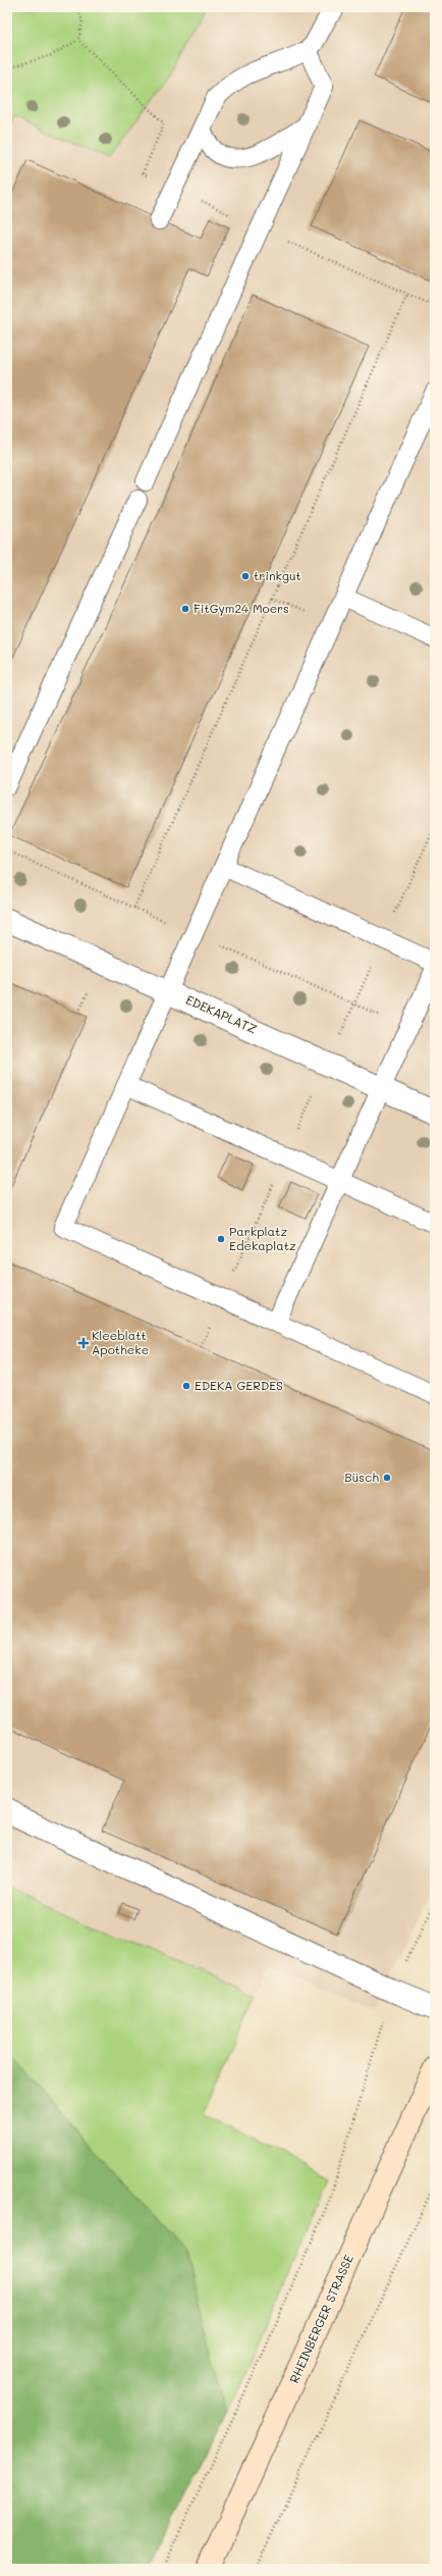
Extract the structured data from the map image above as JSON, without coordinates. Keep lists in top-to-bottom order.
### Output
{
  "streets": {
    "main road": ["RHEINBERGER STRASSE"],
    "street": ["EDEKAPLATZ"]
  },
  "places": {
    "other": [
      "trinkgut",
      "FitGym24 Moers",
      "Parkplatz Edekaplatz",
      "EDEKA GERDES",
      "Büsch"
    ],
    "health": ["Kleeblatt Apotheke"]
  }
}
